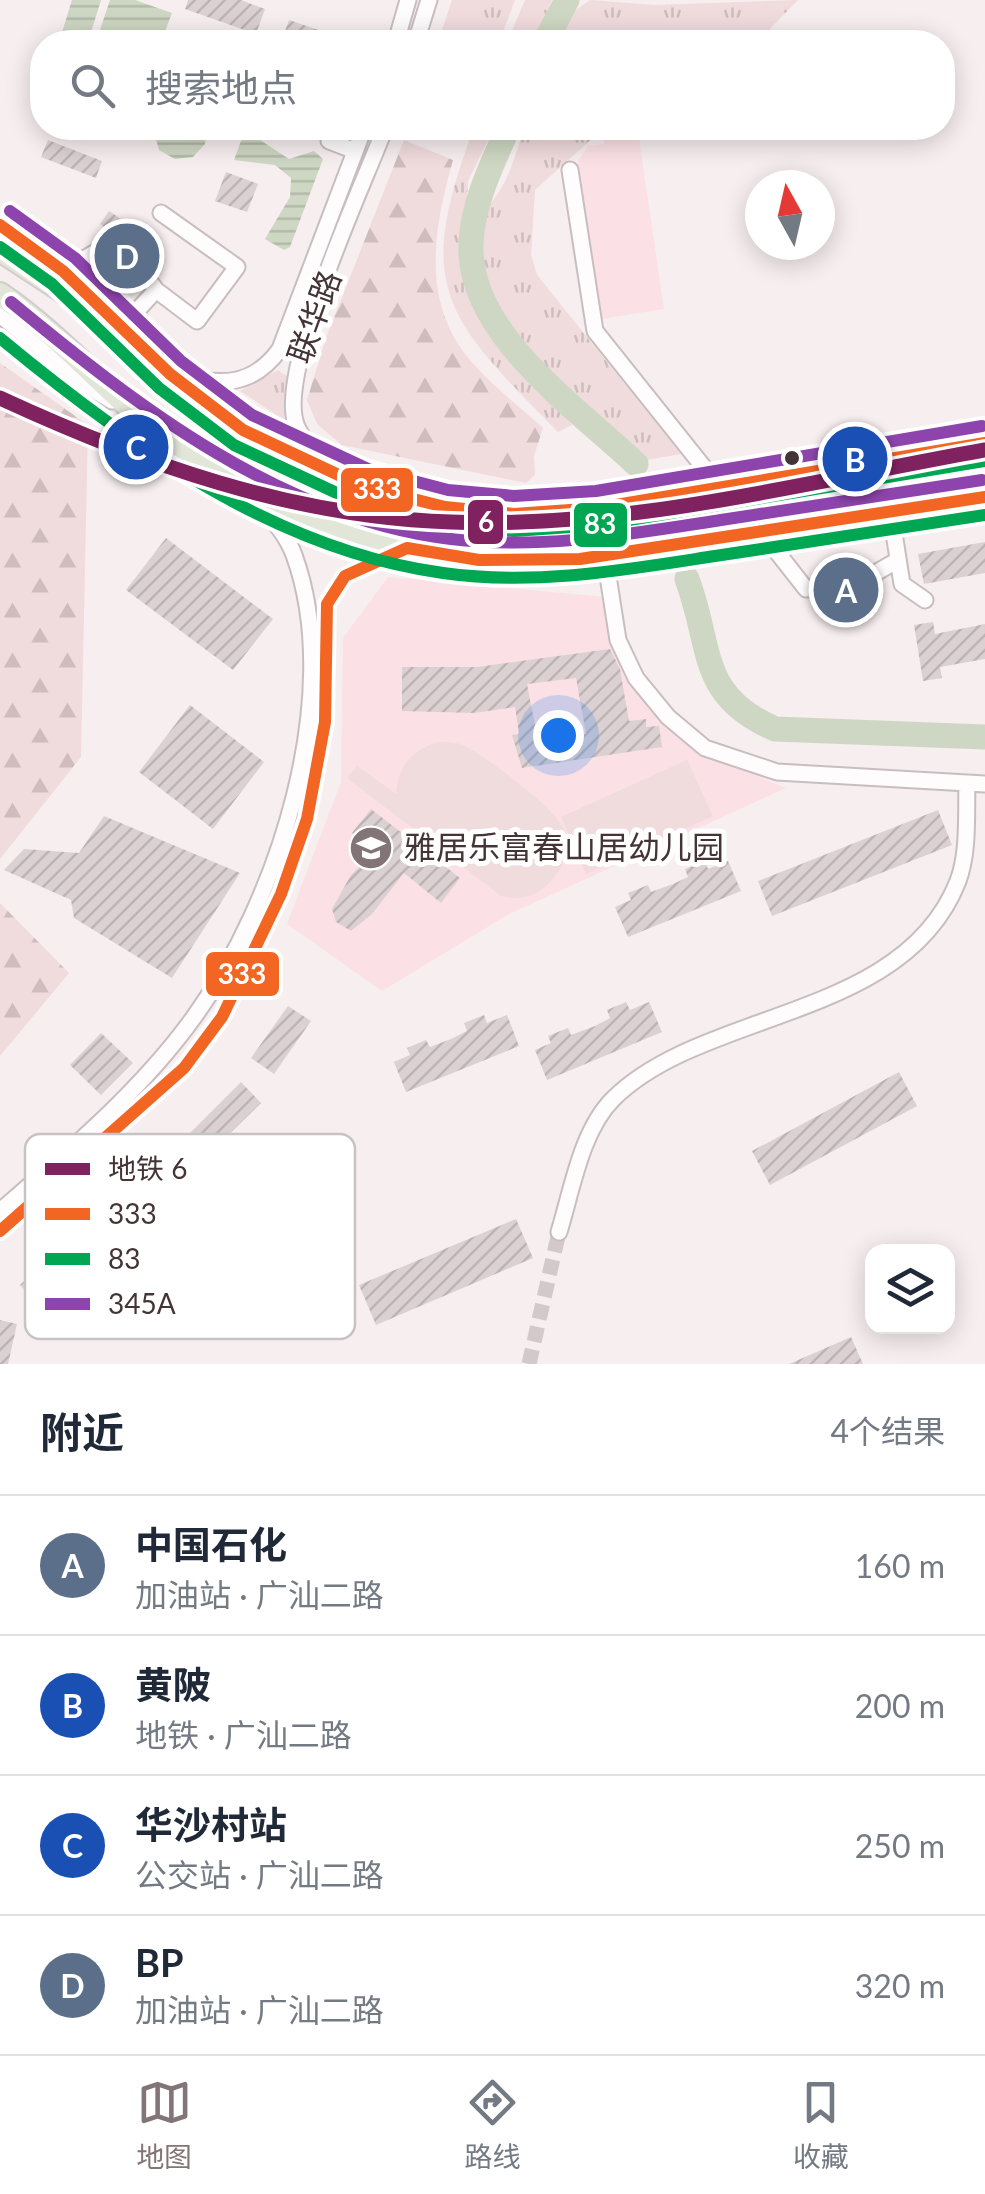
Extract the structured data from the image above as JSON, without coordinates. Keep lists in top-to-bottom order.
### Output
{
  "streets": {
    "street": ["联华路"]
  },
  "places": {
    "school or university": ["雅居乐富春山居幼儿园"]
  },
  "lines": [
    "transit line 345A",
    "transit line 333",
    "transit line 83",
    "metro line 6"
  ],
  "legend": [
    "地铁 6",
    "333",
    "83",
    "345A"
  ],
  "north": "top",
  "page": {
    "search": "搜索地点",
    "pins": [
      "D",
      "C",
      "B",
      "A"
    ],
    "heading": ["附近", "4个结果"],
    "list": [
      {
        "mark": "A",
        "name": "中国石化",
        "note": "加油站 · 广汕二路",
        "value": "160 m"
      },
      {
        "mark": "B",
        "name": "黄陂",
        "note": "地铁 · 广汕二路",
        "value": "200 m"
      },
      {
        "mark": "C",
        "name": "华沙村站",
        "note": "公交站 · 广汕二路",
        "value": "250 m"
      },
      {
        "mark": "D",
        "name": "BP",
        "note": "加油站 · 广汕二路",
        "value": "320 m"
      }
    ],
    "nav": ["地图", "路线", "收藏"]
  }
}
